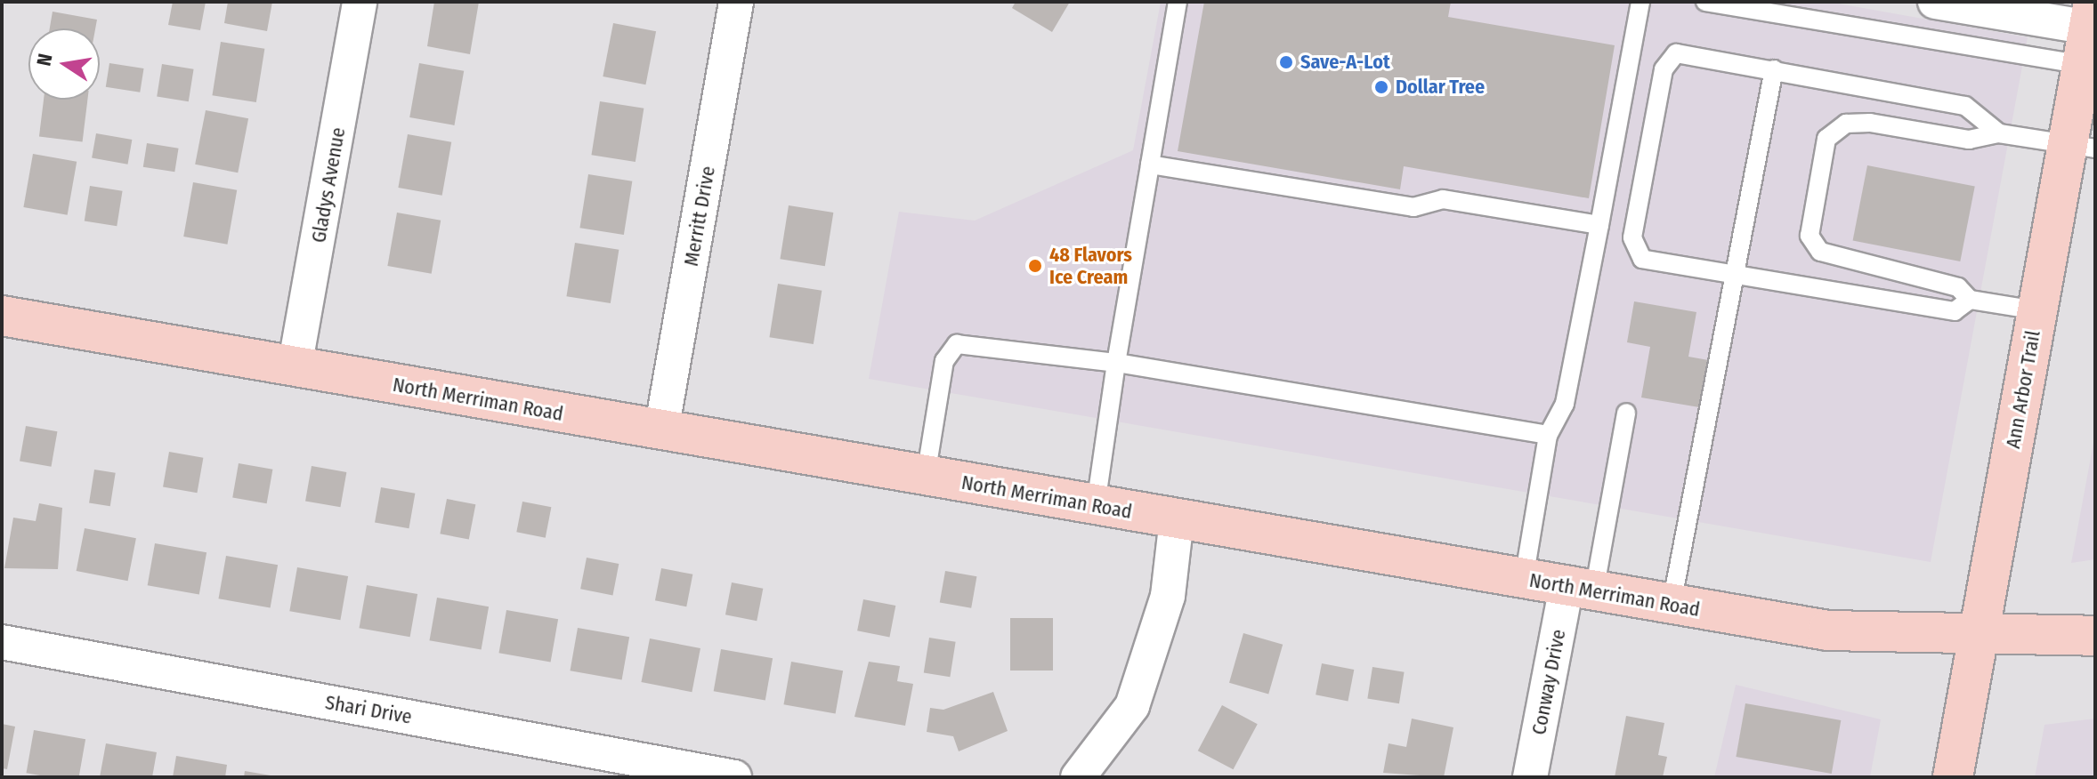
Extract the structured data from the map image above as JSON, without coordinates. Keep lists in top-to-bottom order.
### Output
{
  "streets": {
    "main road": ["Ann Arbor Trail", "North Merriman Road"],
    "street": [
      "Gladys Avenue",
      "Merritt Drive",
      "Conway Drive",
      "Shari Drive"
    ]
  },
  "crossings": [
    ["Gladys Avenue", "North Merriman Road"],
    ["Merritt Drive", "North Merriman Road"],
    ["Ann Arbor Trail", "North Merriman Road"],
    ["North Merriman Road", "Conway Drive"]
  ],
  "places": ["Save-A-Lot", "Dollar Tree", "48 Flavors Ice Cream"],
  "north": "left"
}
